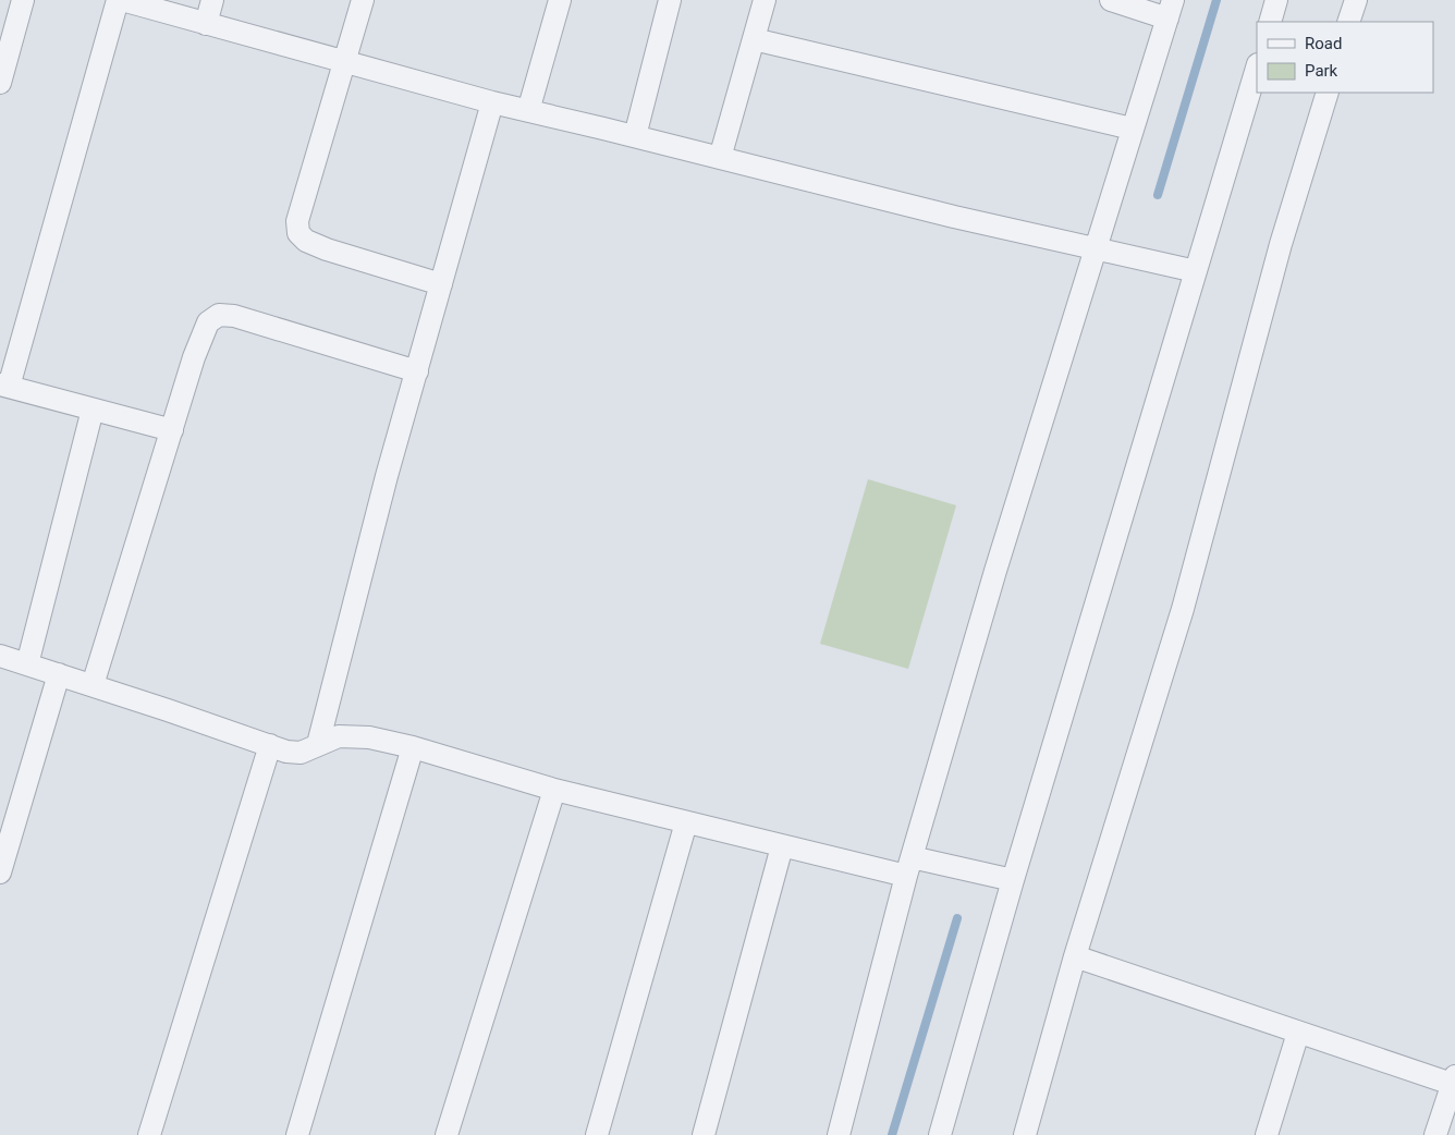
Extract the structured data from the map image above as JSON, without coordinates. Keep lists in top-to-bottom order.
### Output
{
  "legend": ["Road", "Park"]
}
